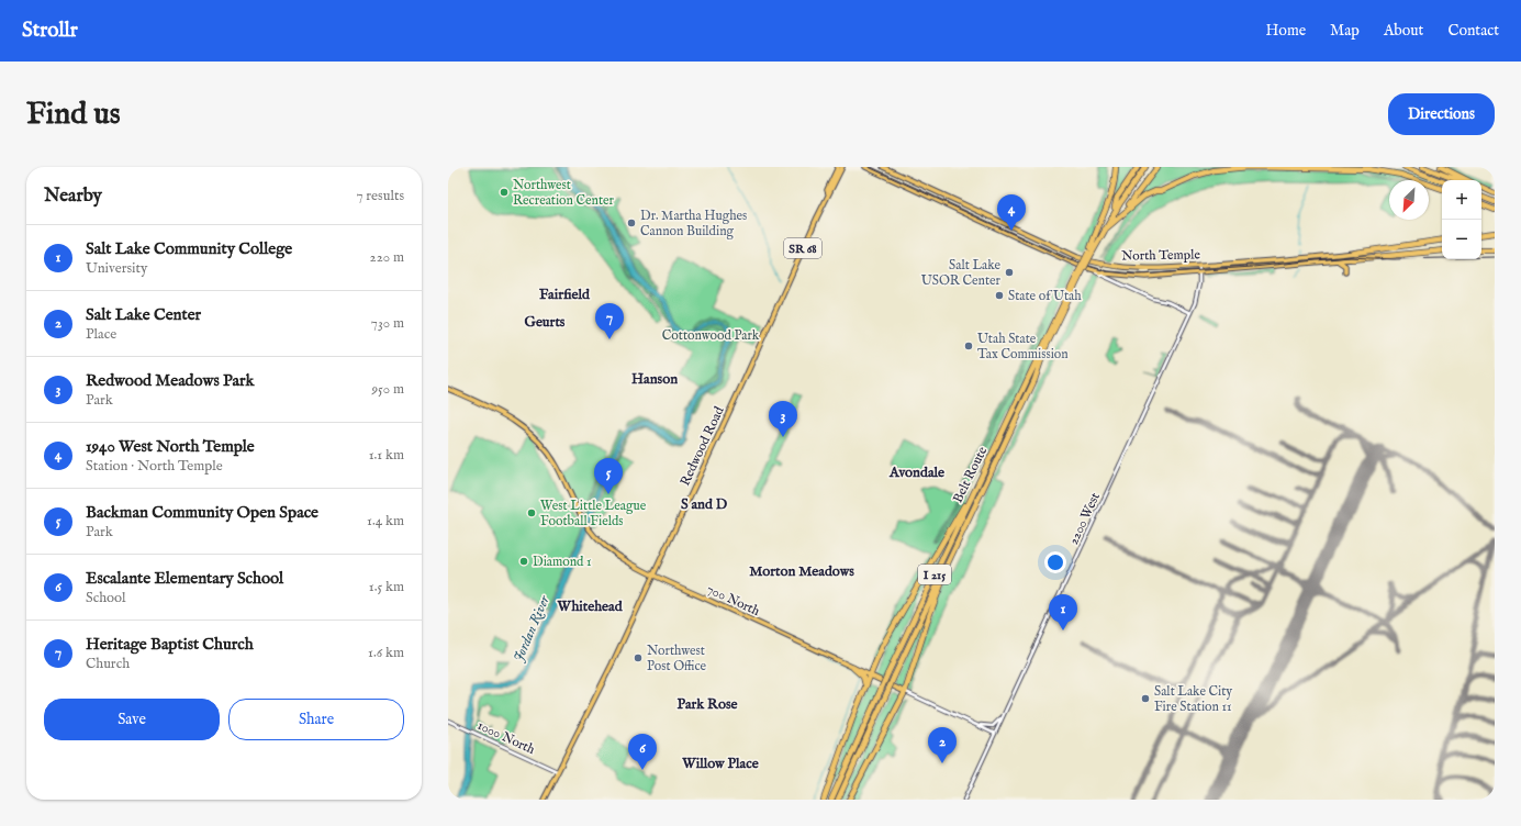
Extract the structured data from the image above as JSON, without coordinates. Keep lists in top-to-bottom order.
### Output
{
  "streets": {
    "highway": ["Belt Route", "I 215"],
    "main road": [
      "SR 68",
      "North Temple",
      "Redwood Road",
      "700 North"
    ],
    "street": ["2200 West", "1000 North"]
  },
  "crossings": [
    ["North Temple", "2200 West"],
    ["Redwood Road", "700 North"],
    ["Redwood Road", "1000 North"],
    ["2200 West", "700 North"]
  ],
  "districts": [
    "Fairfield",
    "Geurts",
    "Hanson",
    "Avondale",
    "S and D",
    "Morton Meadows",
    "Whitehead",
    "Park Rose",
    "Willow Place"
  ],
  "water": ["Jordan River"],
  "parks": ["Cottonwood Park"],
  "places": [
    "Northwest Recreation Center",
    "Dr. Martha Hughes Cannon Building",
    "Salt Lake USOR Center",
    "State of Utah",
    "Utah State Tax Commission",
    "West Little League Football Fields",
    "Diamond 1",
    "Northwest Post Office",
    "Salt Lake City Fire Station 11"
  ],
  "north": "bottom left",
  "page": {
    "header": "Strollr",
    "nav": [
      "Home",
      "Map",
      "About",
      "Contact"
    ],
    "buttons": [
      "Directions",
      ["Save", "Share"]
    ],
    "title": "Find us",
    "heading": ["Nearby", "7 results"],
    "map_buttons": ["+", "−"],
    "pins": [
      "4",
      "7",
      "3",
      "5",
      "1",
      "2",
      "6"
    ],
    "list": [
      {
        "mark": "1",
        "name": "Salt Lake Community College",
        "note": "University",
        "value": "220 m"
      },
      {
        "mark": "2",
        "name": "Salt Lake Center",
        "note": "Place",
        "value": "730 m"
      },
      {
        "mark": "3",
        "name": "Redwood Meadows Park",
        "note": "Park",
        "value": "950 m"
      },
      {
        "mark": "4",
        "name": "1940 West North Temple",
        "note": "Station · North Temple",
        "value": "1.1 km"
      },
      {
        "mark": "5",
        "name": "Backman Community Open Space",
        "note": "Park",
        "value": "1.4 km"
      },
      {
        "mark": "6",
        "name": "Escalante Elementary School",
        "note": "School",
        "value": "1.5 km"
      },
      {
        "mark": "7",
        "name": "Heritage Baptist Church",
        "note": "Church",
        "value": "1.6 km"
      }
    ]
  }
}
